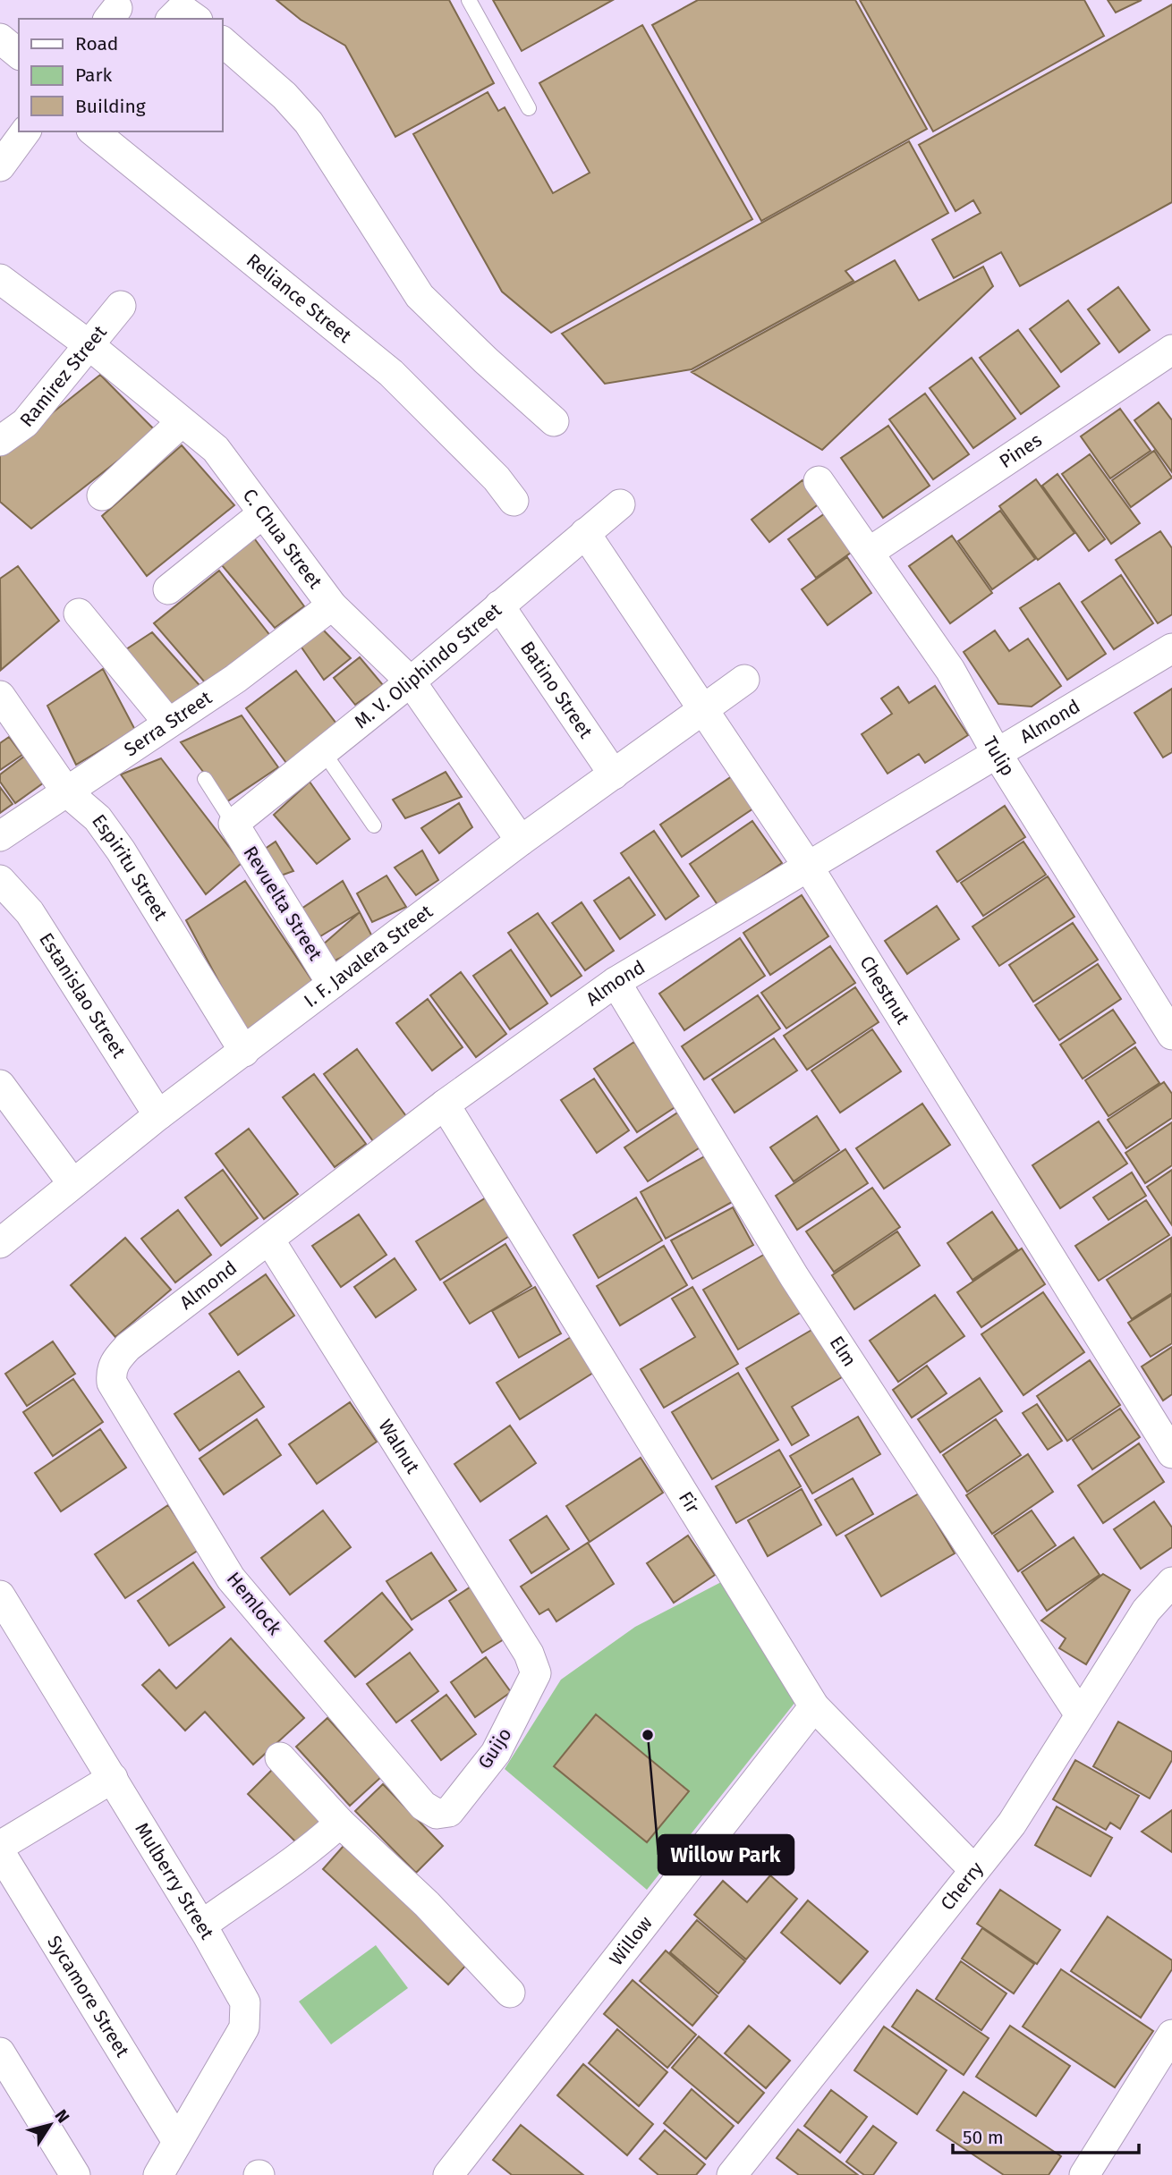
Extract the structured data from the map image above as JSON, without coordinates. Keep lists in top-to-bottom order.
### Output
{
  "streets": {
    "street": [
      "Reliance Street",
      "Ramirez Street",
      "Pines",
      "C. Chua Street",
      "M. V. Oliphindo Street",
      "Batino Street",
      "Almond",
      "Serra Street",
      "Tulip",
      "Espiritu Street",
      "Revuelta Street",
      "I. F. Javalera Street",
      "Chestnut",
      "Estanislao Street",
      "Elm",
      "Walnut",
      "Fir",
      "Hemlock",
      "Guijo",
      "Mulberry Street",
      "Cherry",
      "Willow",
      "Sycamore Street"
    ]
  },
  "crossings": [
    ["Ramirez Street", "C. Chua Street"],
    ["Pines", "Tulip"],
    ["C. Chua Street", "M. V. Oliphindo Street"],
    ["C. Chua Street", "Serra Street"],
    ["C. Chua Street", "I. F. Javalera Street"],
    ["M. V. Oliphindo Street", "Batino Street"],
    ["M. V. Oliphindo Street", "Revuelta Street"],
    ["M. V. Oliphindo Street", "Chestnut"],
    ["Batino Street", "I. F. Javalera Street"],
    ["Almond", "Tulip"],
    ["Almond", "Chestnut"],
    ["Almond", "Elm"],
    ["Almond", "Walnut"],
    ["Almond", "Fir"],
    ["Almond", "Hemlock"],
    ["Serra Street", "Espiritu Street"],
    ["Espiritu Street", "I. F. Javalera Street"],
    ["Revuelta Street", "I. F. Javalera Street"],
    ["I. F. Javalera Street", "Chestnut"],
    ["I. F. Javalera Street", "Estanislao Street"],
    ["Elm", "Cherry"],
    ["Walnut", "Guijo"],
    ["Fir", "Cherry"],
    ["Fir", "Willow"],
    ["Hemlock", "Guijo"],
    ["Mulberry Street", "Sycamore Street"]
  ],
  "places": ["Willow Park"],
  "legend": ["Road", "Park", "Building"],
  "scale_bar": "50 m",
  "north": "top right"
}
